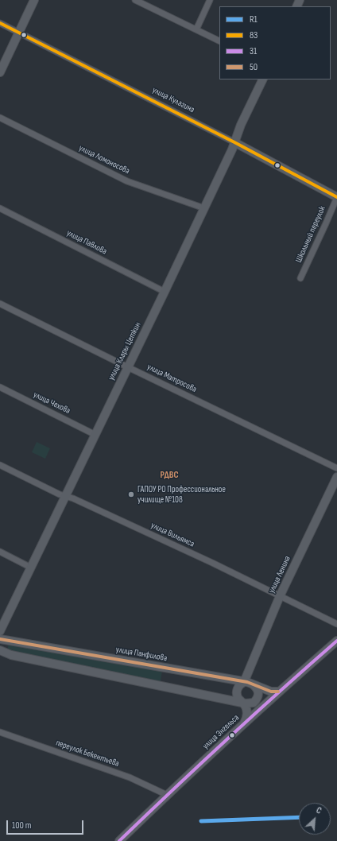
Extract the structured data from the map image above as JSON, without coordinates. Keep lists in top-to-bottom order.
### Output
{
  "streets": {
    "street": [
      "улица Кулагина",
      "улица Ломоносова",
      "Школьный переулок",
      "улица Павлова",
      "улица Клары Цеткин",
      "улица Матросова",
      "улица Чехова",
      "улица Вильямса",
      "улица Ленина",
      "улица Панфилова",
      "улица Энгельса",
      "переулок Бекентьева"
    ]
  },
  "crossings": [
    ["улица Кулагина", "Школьный переулок"],
    ["улица Кулагина", "улица Клары Цеткин"],
    ["улица Ломоносова", "улица Клары Цеткин"],
    ["улица Павлова", "улица Клары Цеткин"],
    ["улица Клары Цеткин", "улица Матросова"],
    ["улица Клары Цеткин", "улица Чехова"],
    ["улица Клары Цеткин", "улица Вильямса"],
    ["улица Вильямса", "улица Ленина"],
    ["улица Ленина", "улица Панфилова"],
    ["улица Панфилова", "улица Энгельса"],
    ["улица Энгельса", "переулок Бекентьева"]
  ],
  "districts": ["РДВС"],
  "places": ["ГАПОУ РО Профессиональное училище №108"],
  "lines": [
    "transit line 83",
    "transit line 50",
    "transit line 31",
    "transit line R1"
  ],
  "legend": [
    "R1",
    "83",
    "31",
    "50"
  ],
  "scale_bar": "100 m",
  "north": "top right"
}
